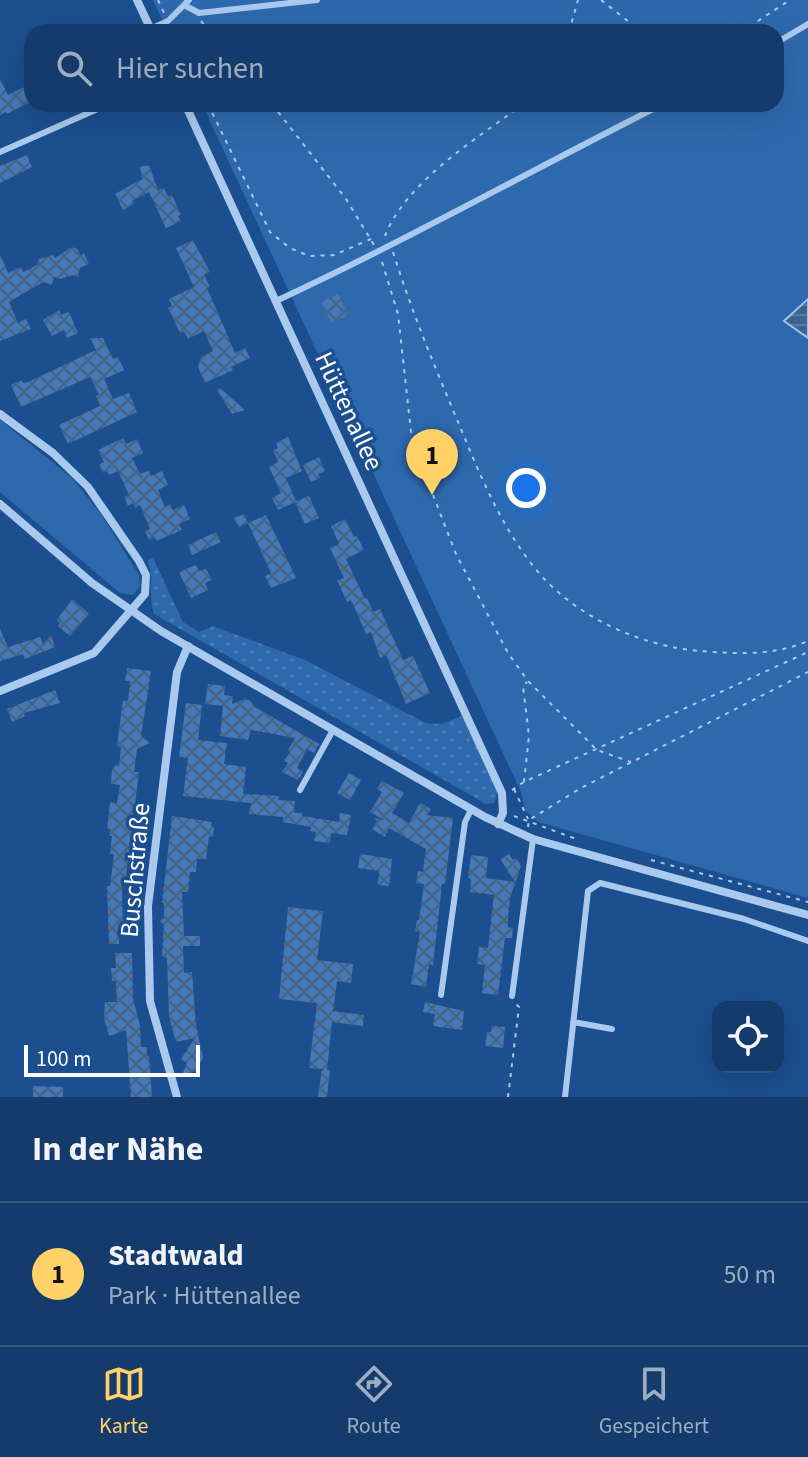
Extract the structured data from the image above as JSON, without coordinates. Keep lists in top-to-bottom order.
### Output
{
  "streets": {
    "street": ["Hüttenallee", "Buschstraße"]
  },
  "scale_bar": "100 m",
  "page": {
    "search": "Hier suchen",
    "pins": "1",
    "scale": "100 m",
    "heading": "In der Nähe",
    "list": [
      {
        "mark": "1",
        "name": "Stadtwald",
        "note": "Park · Hüttenallee",
        "value": "50 m"
      }
    ],
    "nav": ["Karte", "Route", "Gespeichert"]
  }
}
